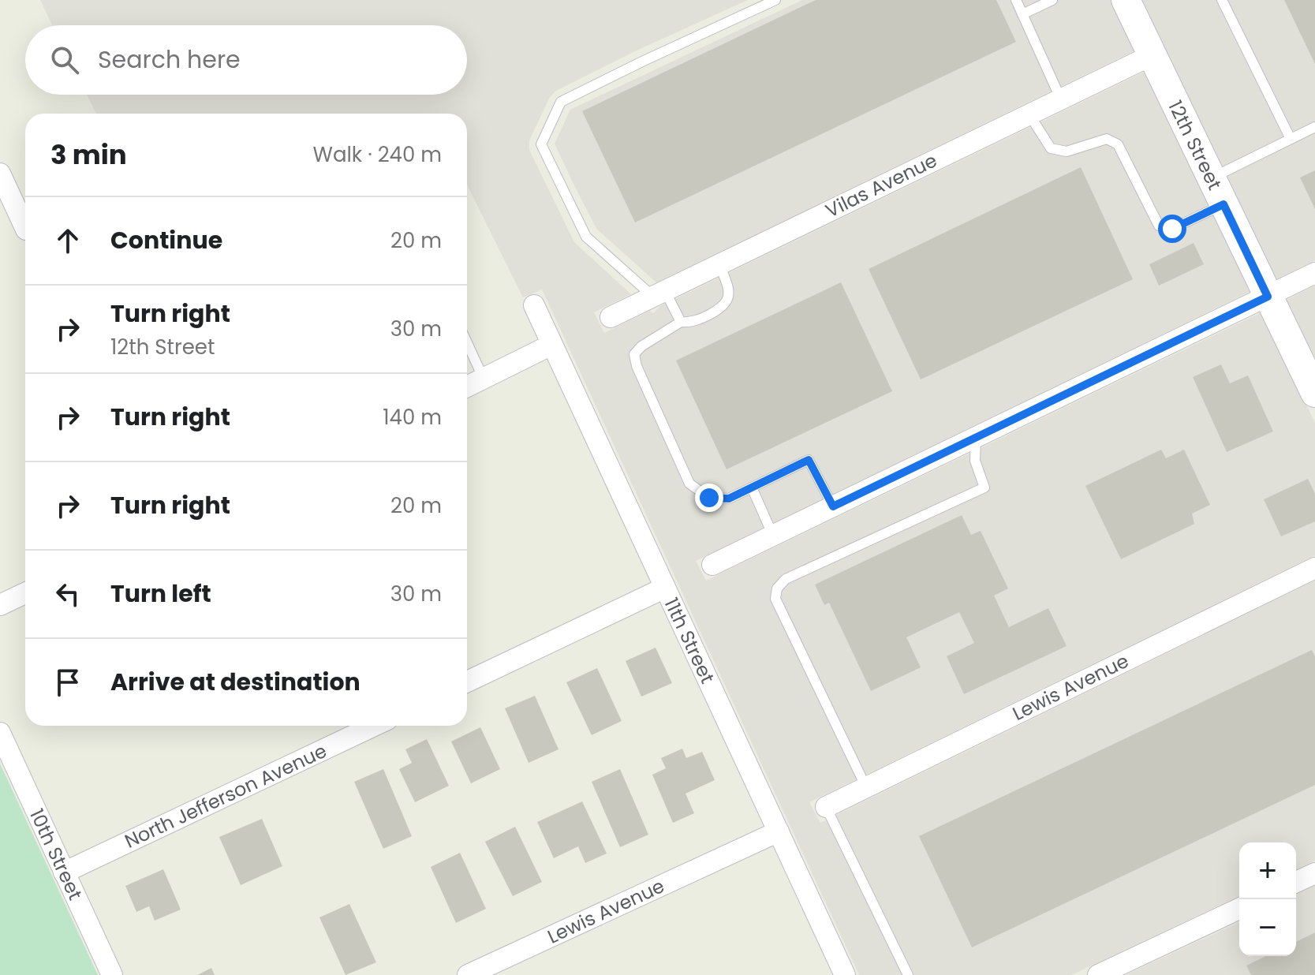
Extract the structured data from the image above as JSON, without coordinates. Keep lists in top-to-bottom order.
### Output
{
  "streets": {
    "street": [
      "12th Street",
      "Vilas Avenue",
      "11th Street",
      "Lewis Avenue",
      "North Jefferson Avenue",
      "10th Street"
    ]
  },
  "crossings": [
    ["12th Street", "Vilas Avenue"],
    ["11th Street", "Lewis Avenue"],
    ["North Jefferson Avenue", "10th Street"]
  ],
  "page": {
    "search": "Search here",
    "heading": ["3 min", "Walk · 240 m"],
    "list": [
      ["Continue", "20 m"],
      ["Turn right", "12th Street", "30 m"],
      ["Turn right", "140 m"],
      ["Turn right", "20 m"],
      ["Turn left", "30 m"],
      "Arrive at destination"
    ],
    "map_buttons": ["+", "−"]
  }
}
